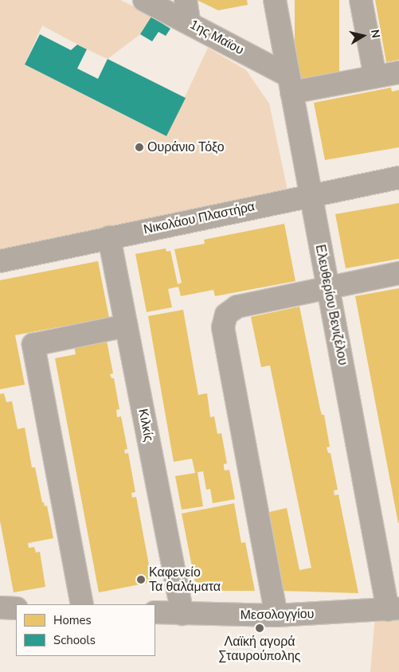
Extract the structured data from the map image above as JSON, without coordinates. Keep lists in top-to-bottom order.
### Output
{
  "streets": {
    "street": [
      "1ης Μαϊου",
      "Νικολάου Πλαστήρα",
      "Ελευθερίου Βενιζέλου",
      "Κιλκίς",
      "Μεσολογγίου"
    ]
  },
  "crossings": [
    ["1ης Μαϊου", "Ελευθερίου Βενιζέλου"],
    ["Νικολάου Πλαστήρα", "Ελευθερίου Βενιζέλου"],
    ["Νικολάου Πλαστήρα", "Κιλκίς"],
    ["Ελευθερίου Βενιζέλου", "Μεσολογγίου"],
    ["Κιλκίς", "Μεσολογγίου"]
  ],
  "places": ["Ουράνιο Τόξο", "Καφενείο Τα θαλάματα", "Λαϊκή αγορά Σταυρούπολης"],
  "legend": ["Homes", "Schools"],
  "north": "right"
}
